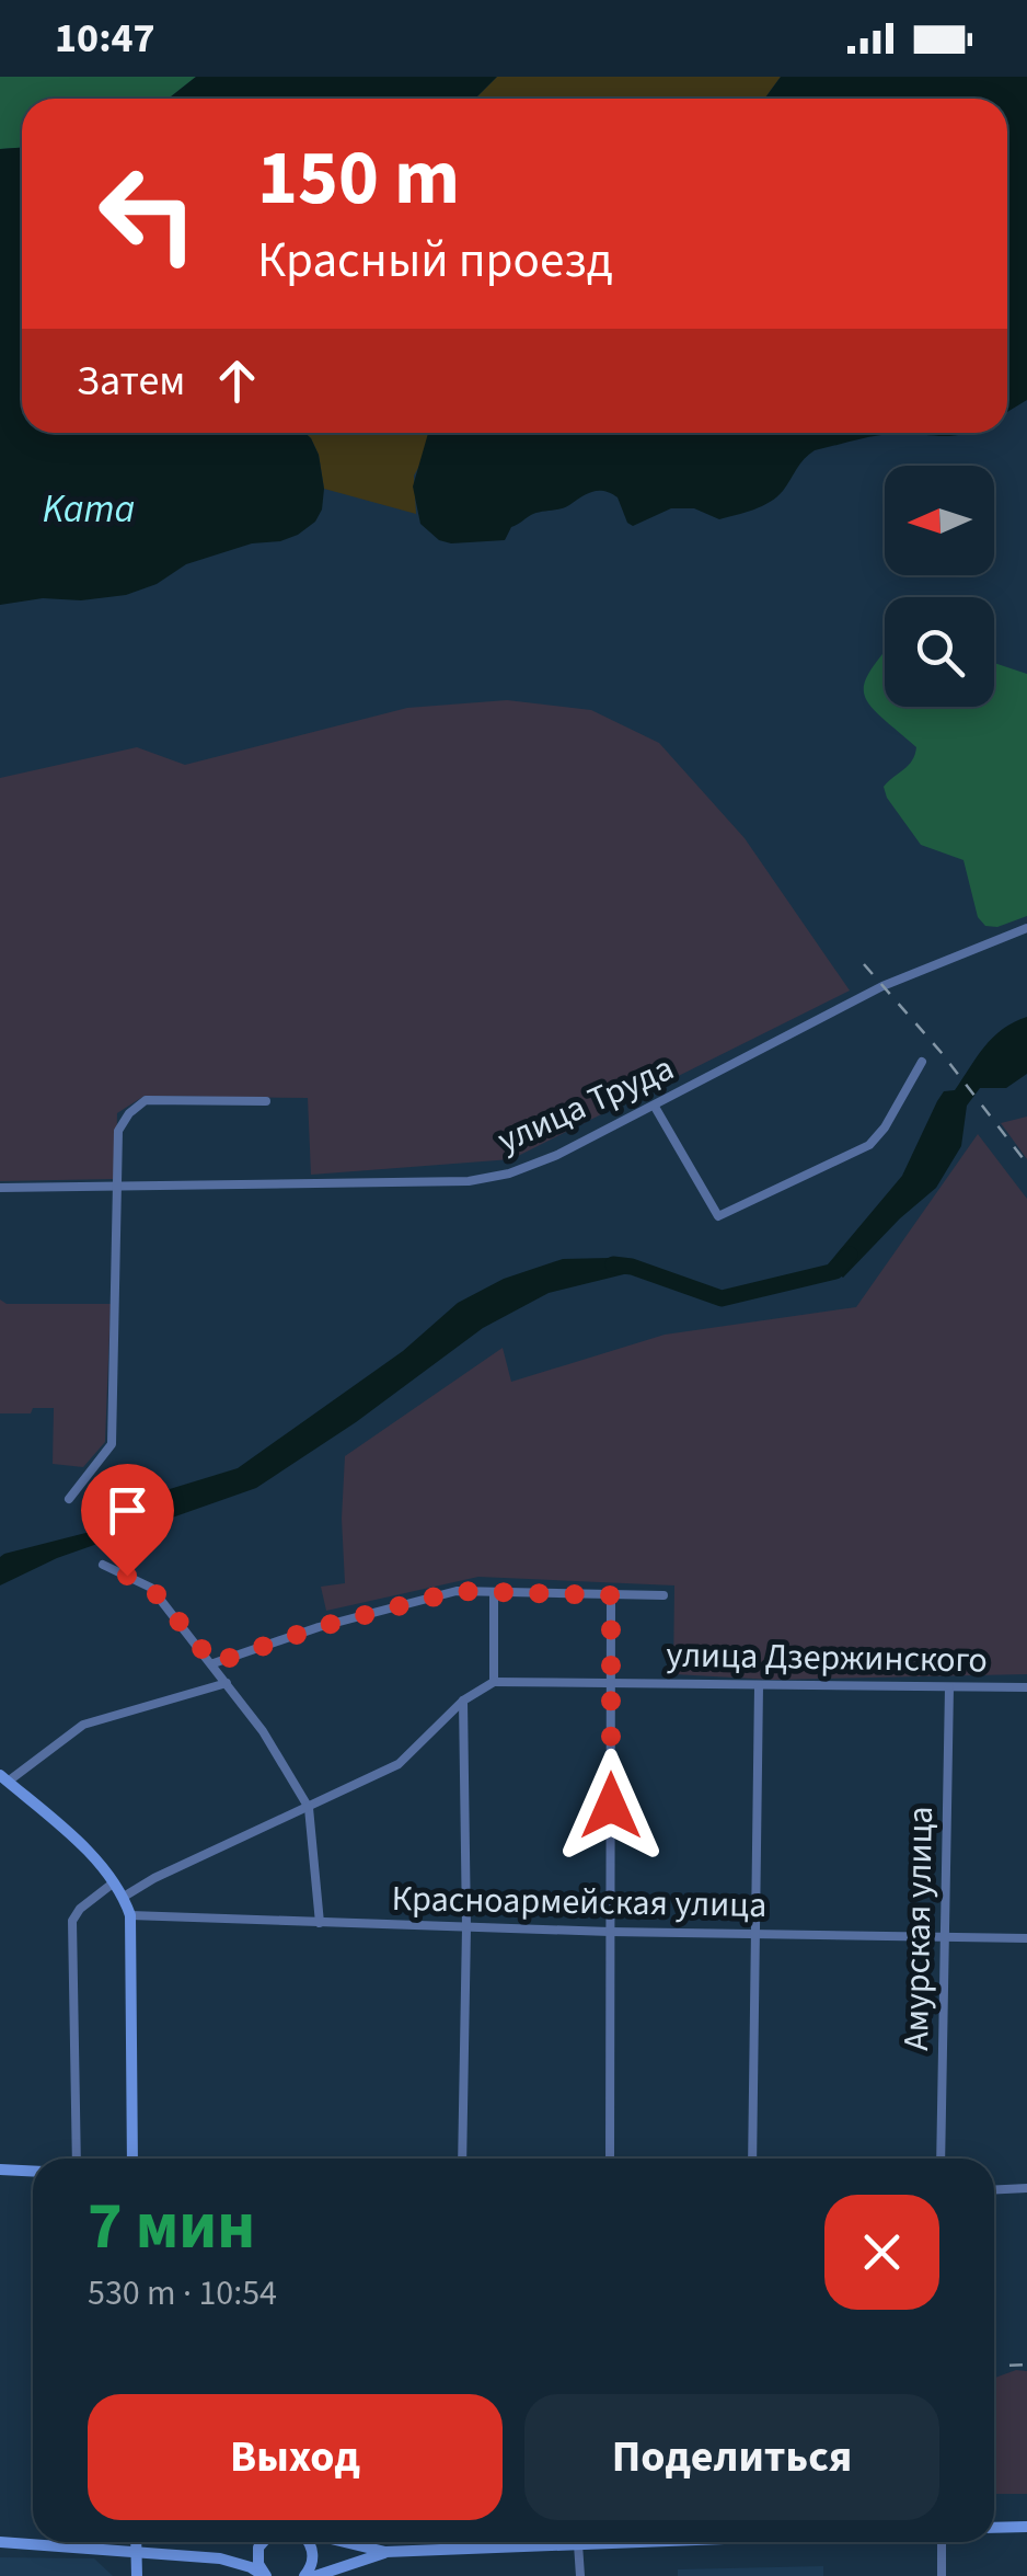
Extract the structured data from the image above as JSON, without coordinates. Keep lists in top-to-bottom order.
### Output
{
  "streets": {
    "street": [
      "улица Труда",
      "улица Дзержинского",
      "Красноармейская улица",
      "Амурская улица"
    ]
  },
  "crossings": [
    ["улица Дзержинского", "Амурская улица"],
    ["Красноармейская улица", "Амурская улица"]
  ],
  "water": ["Kama"],
  "north": "left",
  "page": {
    "status": "10:47",
    "turn": ["150 m", "Красный проезд"],
    "then": "Затем",
    "heading": ["7 мин", "530 m · 10:54"],
    "buttons": ["Выход", "Поделиться"]
  }
}
